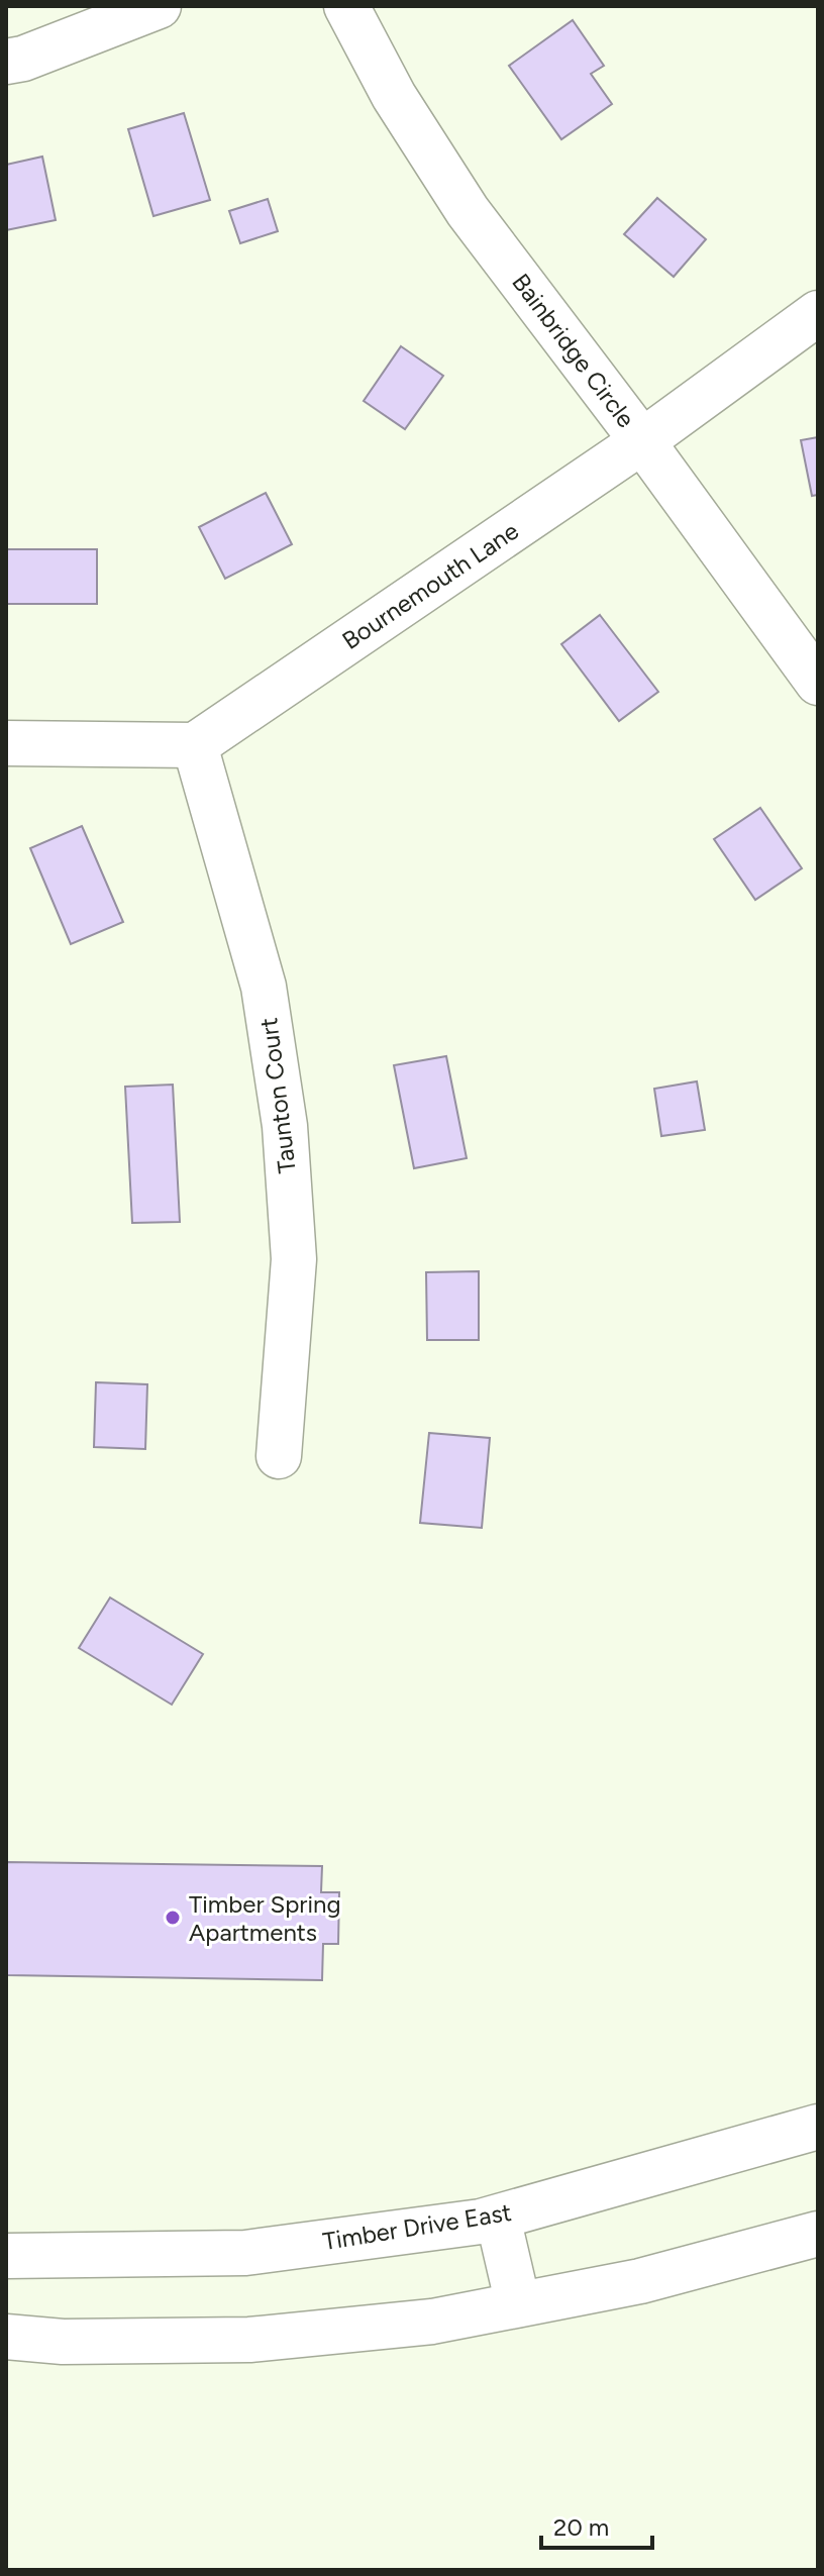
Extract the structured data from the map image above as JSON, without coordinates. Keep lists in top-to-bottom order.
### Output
{
  "streets": {
    "street": [
      "Bainbridge Circle",
      "Bournemouth Lane",
      "Taunton Court",
      "Timber Drive East"
    ]
  },
  "crossings": [
    ["Bainbridge Circle", "Bournemouth Lane"],
    ["Bournemouth Lane", "Taunton Court"]
  ],
  "places": ["Timber Spring Apartments"],
  "scale_bar": "20 m"
}
